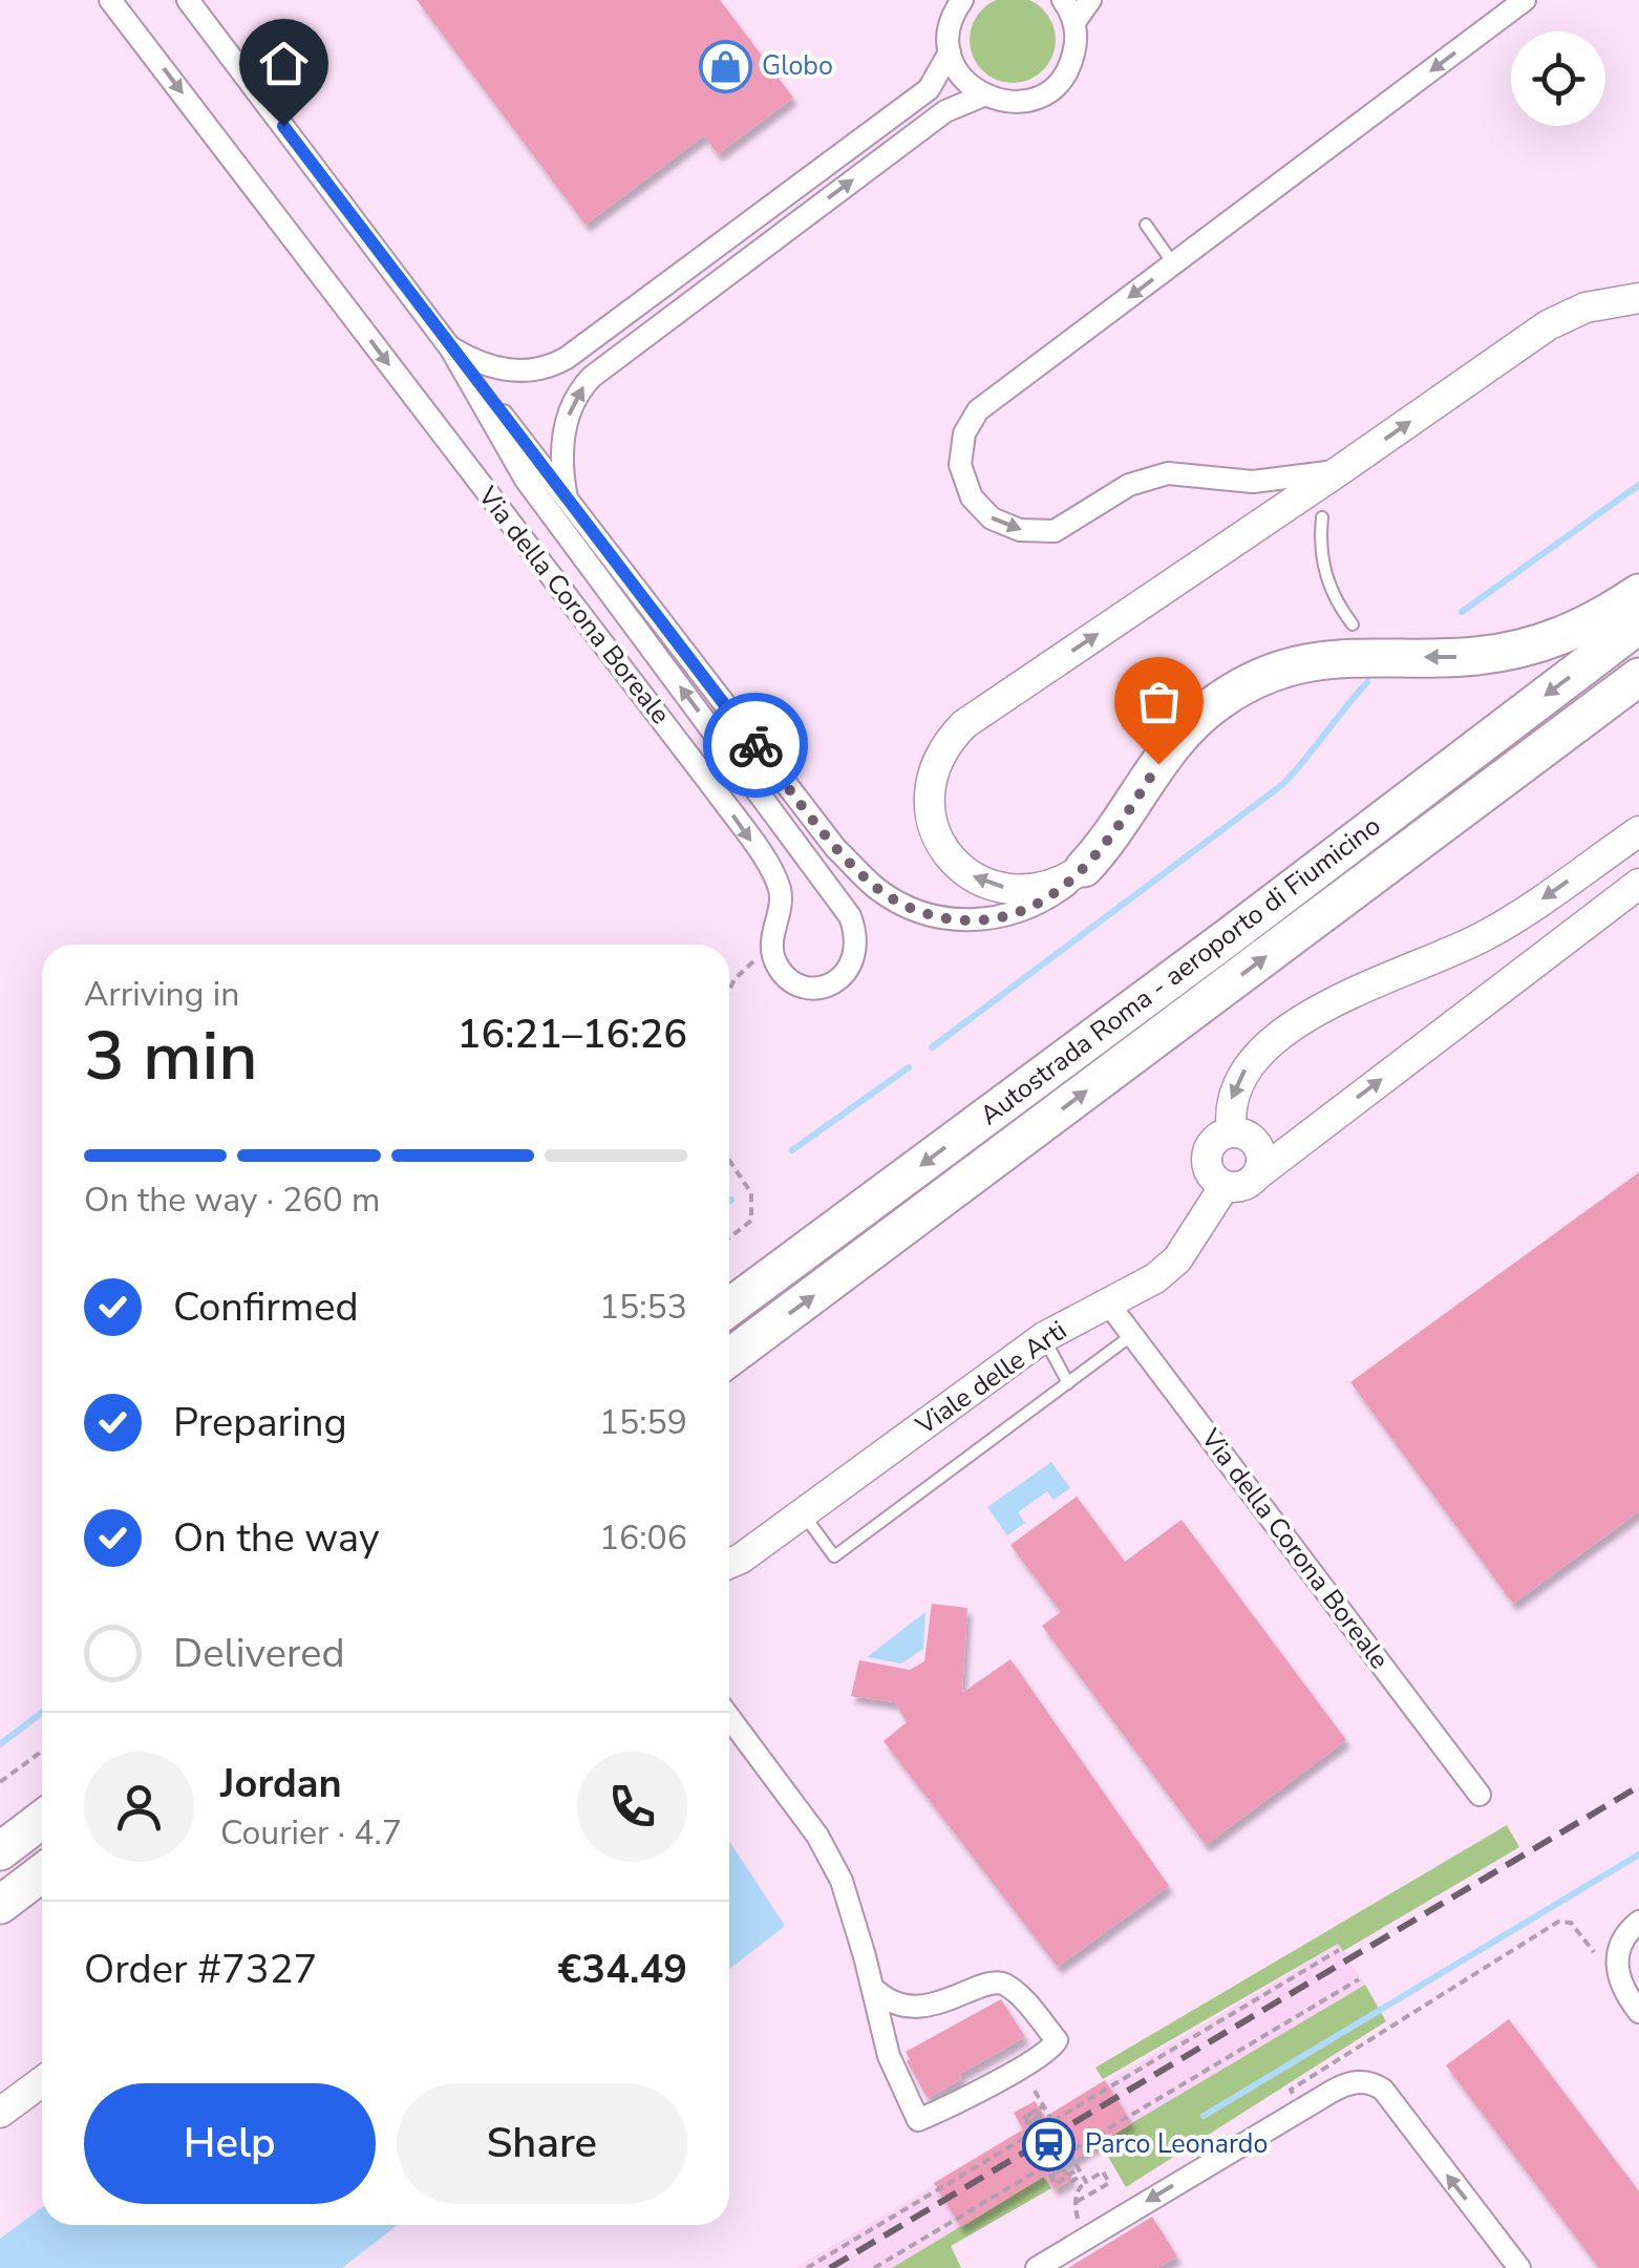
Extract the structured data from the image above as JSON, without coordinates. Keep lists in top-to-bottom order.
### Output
{
  "streets": {
    "highway": ["Autostrada Roma - aeroporto di Fiumicino"],
    "street": ["Via della Corona Boreale", "Viale delle Arti"]
  },
  "crossings": [
    ["Via della Corona Boreale", "Viale delle Arti"]
  ],
  "places": {
    "shop": ["Globo"],
    "station": ["Parco Leonardo"]
  },
  "page": {
    "heading": ["3 min", "Arriving in", "16:21–16:26"],
    "panel": [
      "Jordan",
      "Courier · 4.7",
      "Order #7327",
      "€34.49"
    ],
    "bar": "On the way · 260 m",
    "list": [
      ["Confirmed", "15:53"],
      ["Preparing", "15:59"],
      ["On the way", "16:06"],
      "Delivered"
    ],
    "buttons": ["Help", "Share"]
  }
}
